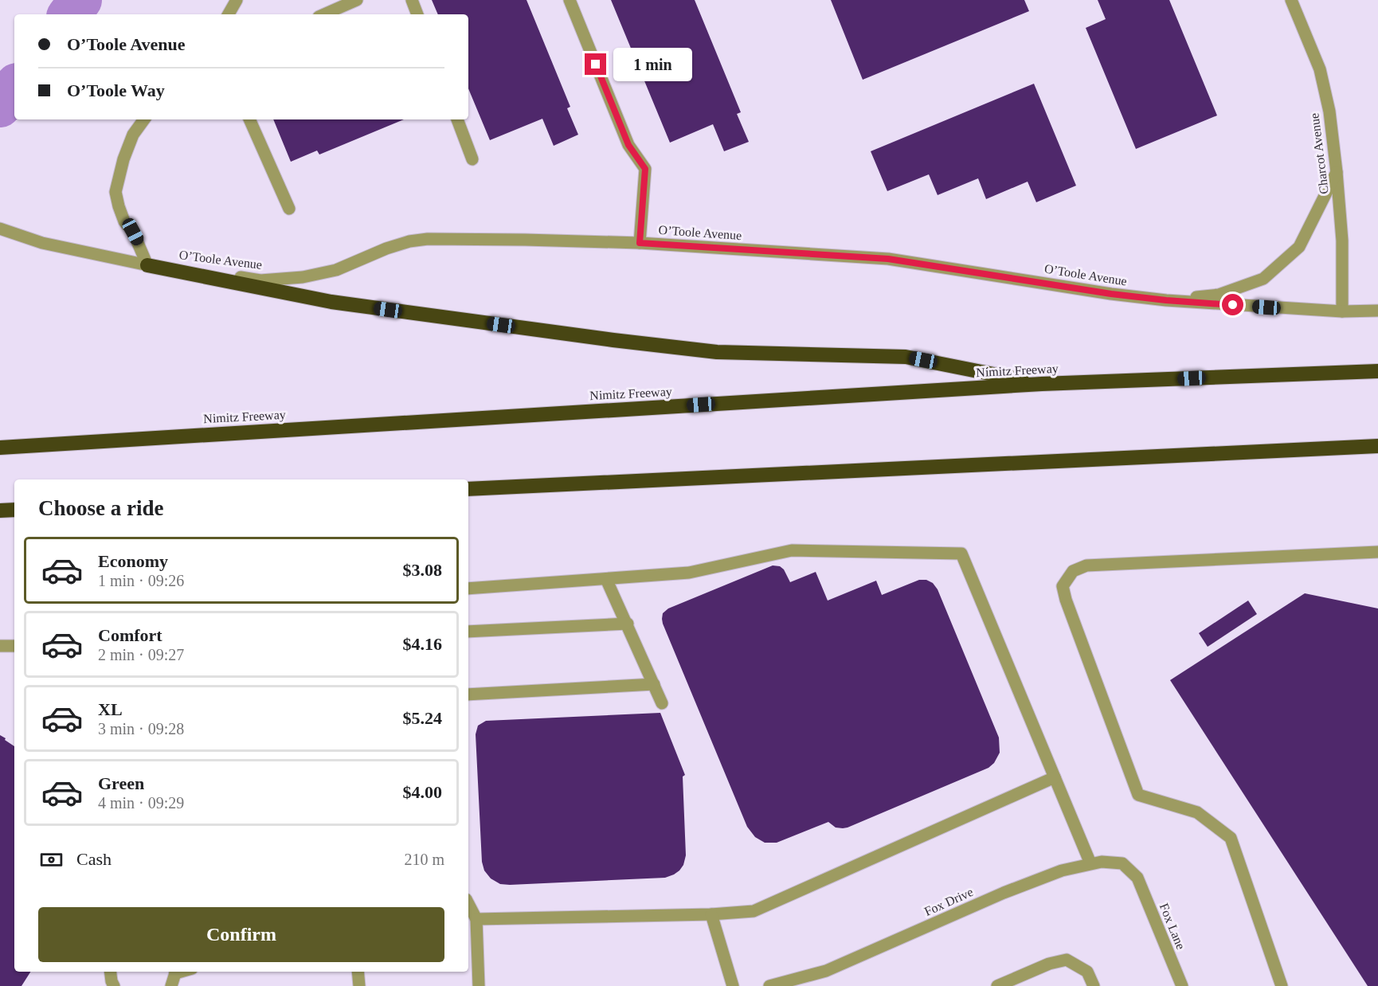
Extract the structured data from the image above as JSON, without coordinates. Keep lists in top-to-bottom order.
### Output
{
  "streets": {
    "highway": ["Nimitz Freeway"],
    "street": [
      "Charcot Avenue",
      "O’Toole Avenue",
      "Fox Drive",
      "Fox Lane"
    ]
  },
  "crossings": [
    ["Charcot Avenue", "O’Toole Avenue"],
    ["Fox Drive", "Fox Lane"]
  ],
  "page": {
    "banner": ["O’Toole Avenue", "O’Toole Way"],
    "bubble": "1 min",
    "heading": "Choose a ride",
    "list": [
      {
        "name": "Economy",
        "note": "1 min · 09:26",
        "value": "$3.08"
      },
      {
        "name": "Comfort",
        "note": "2 min · 09:27",
        "value": "$4.16"
      },
      {
        "name": "XL",
        "note": "3 min · 09:28",
        "value": "$5.24"
      },
      {
        "name": "Green",
        "note": "4 min · 09:29",
        "value": "$4.00"
      }
    ],
    "pay": ["Cash", "210 m"],
    "buttons": "Confirm"
  }
}
